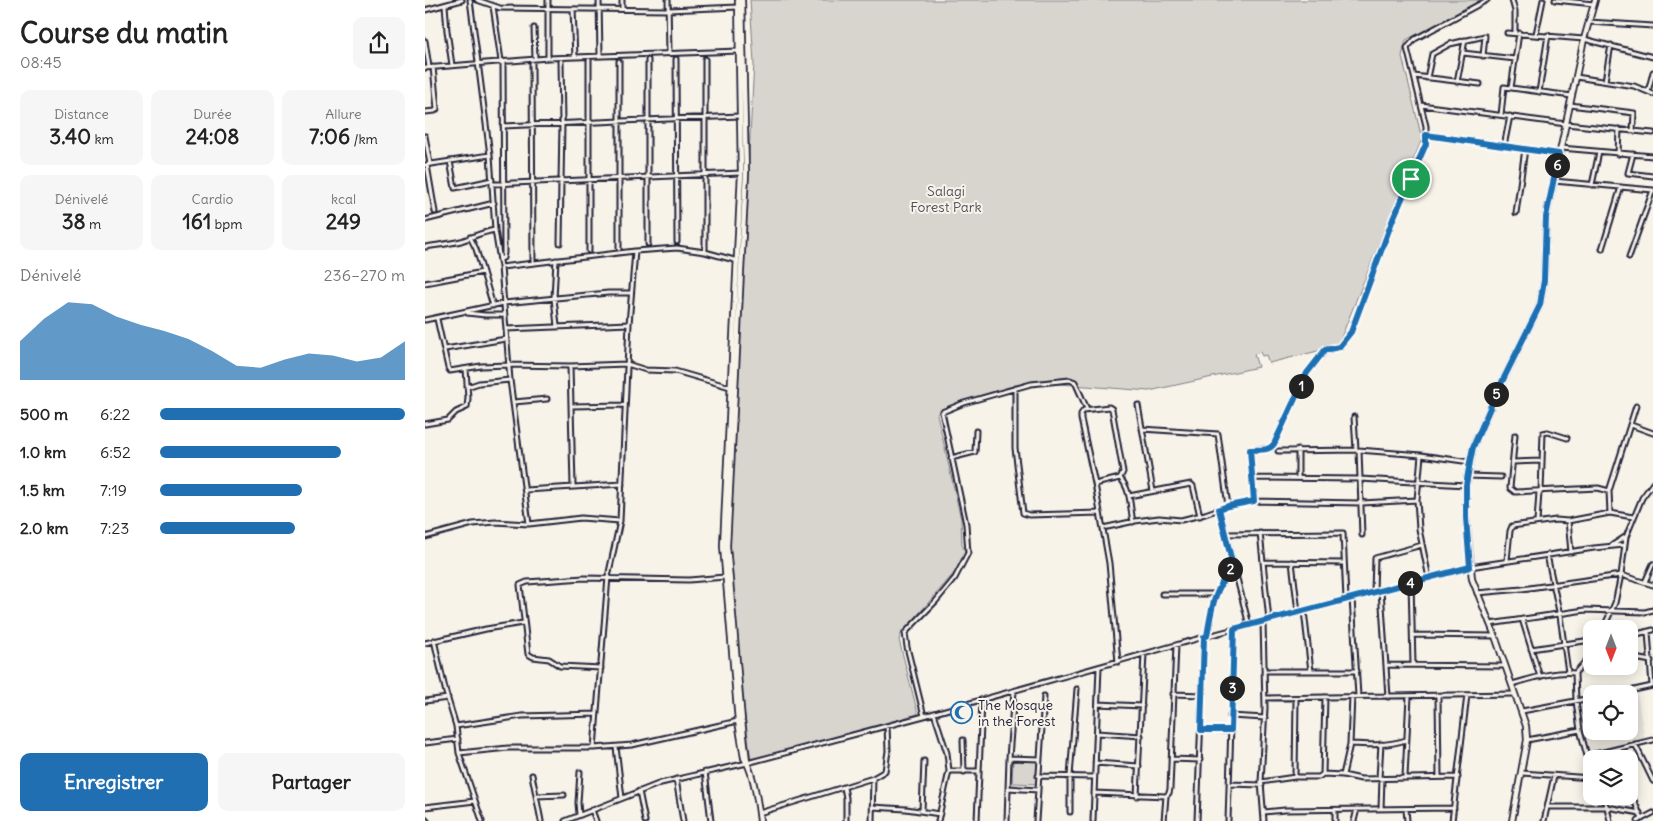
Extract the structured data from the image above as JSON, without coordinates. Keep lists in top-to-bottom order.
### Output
{
  "parks": ["Salagi Forest Park"],
  "places": {
    "mosque": ["The Mosque in the Forest"]
  },
  "north": "bottom",
  "page": {
    "heading": ["Course du matin", "08:45"],
    "stats": [
      ["Distance", "3.40 km"],
      ["Durée", "24:08"],
      ["Allure", "7:06 /km"],
      ["Dénivelé", "38 m"],
      ["Cardio", "161 bpm"],
      ["kcal", "249"]
    ],
    "pins": [
      "6",
      "1",
      "5",
      "2",
      "4",
      "3"
    ],
    "chart": ["Dénivelé", "236–270 m"],
    "list": [
      {
        "name": "500 m",
        "note": "6:22"
      },
      {
        "name": "1.0 km",
        "note": "6:52"
      },
      {
        "name": "1.5 km",
        "note": "7:19"
      },
      {
        "name": "2.0 km",
        "note": "7:23"
      }
    ],
    "buttons": ["Enregistrer", "Partager"]
  }
}
